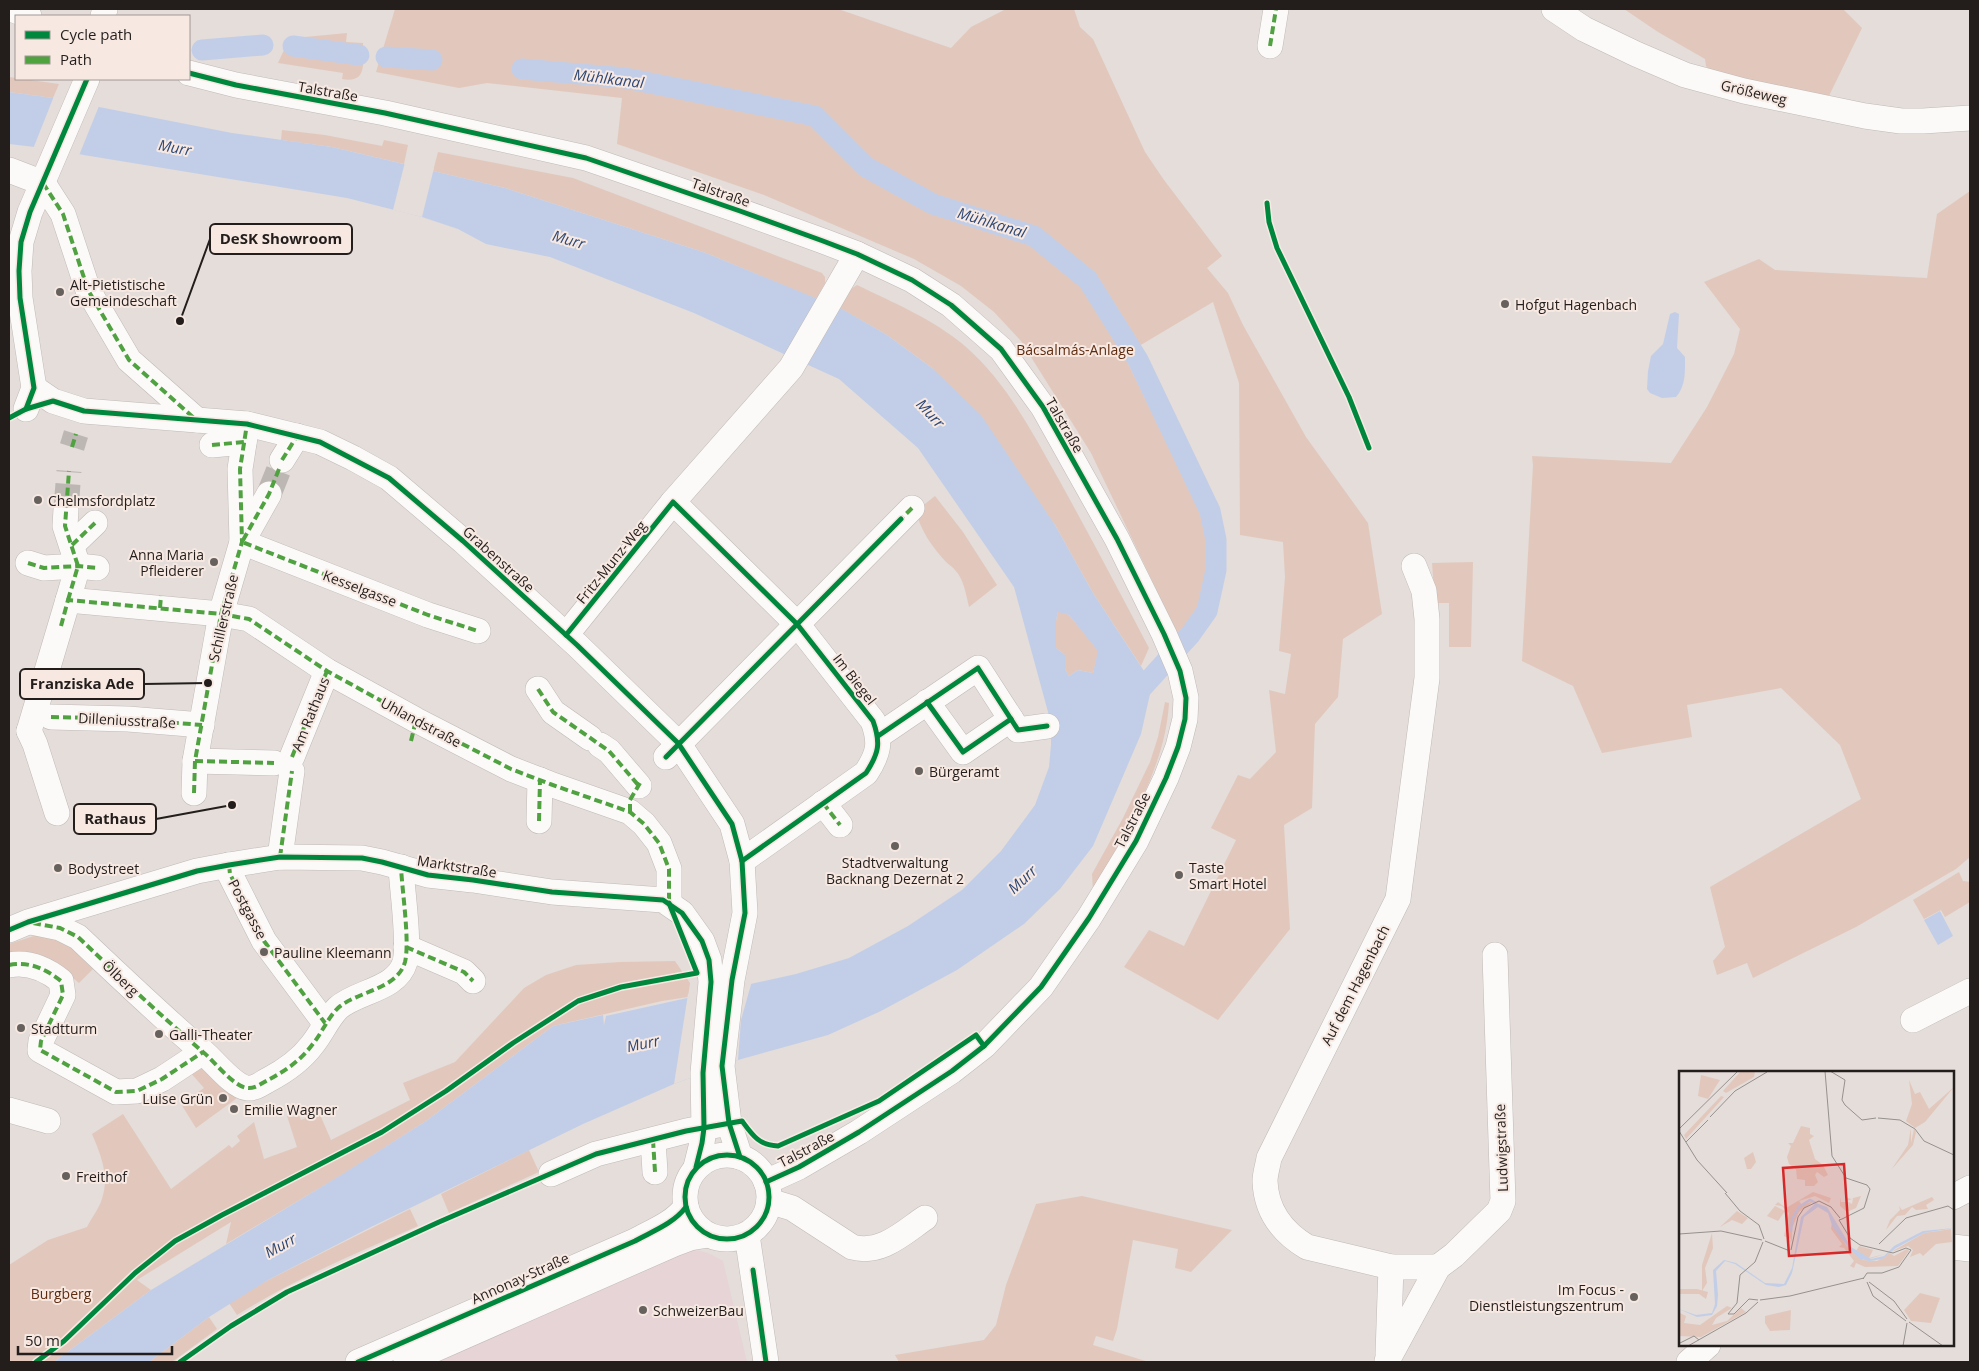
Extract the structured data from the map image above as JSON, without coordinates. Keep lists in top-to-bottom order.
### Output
{
  "streets": {
    "street": [
      "Talstraße",
      "Größeweg",
      "Grabenstraße",
      "Fritz-Munz-Weg",
      "Kesselgasse",
      "Schillerstraße",
      "Im Biegel",
      "Am Rathaus",
      "Dilleniusstraße",
      "Uhlandstraße",
      "Marktstraße",
      "Postgasse",
      "Ölberg",
      "Auf dem Hagenbach",
      "Ludwigstraße",
      "Annonay-Straße"
    ]
  },
  "crossings": [
    ["Talstraße", "Fritz-Munz-Weg"],
    ["Talstraße", "Annonay-Straße"],
    ["Grabenstraße", "Fritz-Munz-Weg"],
    ["Grabenstraße", "Schillerstraße"],
    ["Fritz-Munz-Weg", "Im Biegel"],
    ["Kesselgasse", "Schillerstraße"],
    ["Schillerstraße", "Dilleniusstraße"],
    ["Schillerstraße", "Uhlandstraße"],
    ["Am Rathaus", "Uhlandstraße"],
    ["Am Rathaus", "Marktstraße"],
    ["Uhlandstraße", "Marktstraße"],
    ["Marktstraße", "Postgasse"],
    ["Marktstraße", "Ölberg"],
    ["Postgasse", "Ölberg"],
    ["Auf dem Hagenbach", "Ludwigstraße"]
  ],
  "water": ["Mühlkanal", "Murr"],
  "parks": ["Bácsalmás-Anlage", "Burgberg"],
  "places": [
    "Alt-Pietistische Gemeindeschaft",
    "Hofgut Hagenbach",
    "DeSK Showroom",
    "Chelmsfordplatz",
    "Anna Maria Pfleiderer",
    "Franziska Ade",
    "Bürgeramt",
    "Rathaus",
    "Stadtverwaltung Backnang Dezernat 2",
    "Bodystreet",
    "Taste Smart Hotel",
    "Pauline Kleemann",
    "Stadtturm",
    "Galli-Theater",
    "Luise Grün",
    "Emilie Wagner",
    "Freithof",
    "Im Focus - Dienstleistungszentrum",
    "SchweizerBau"
  ],
  "legend": ["Cycle path", "Path"],
  "scale_bar": "50 m"
}
